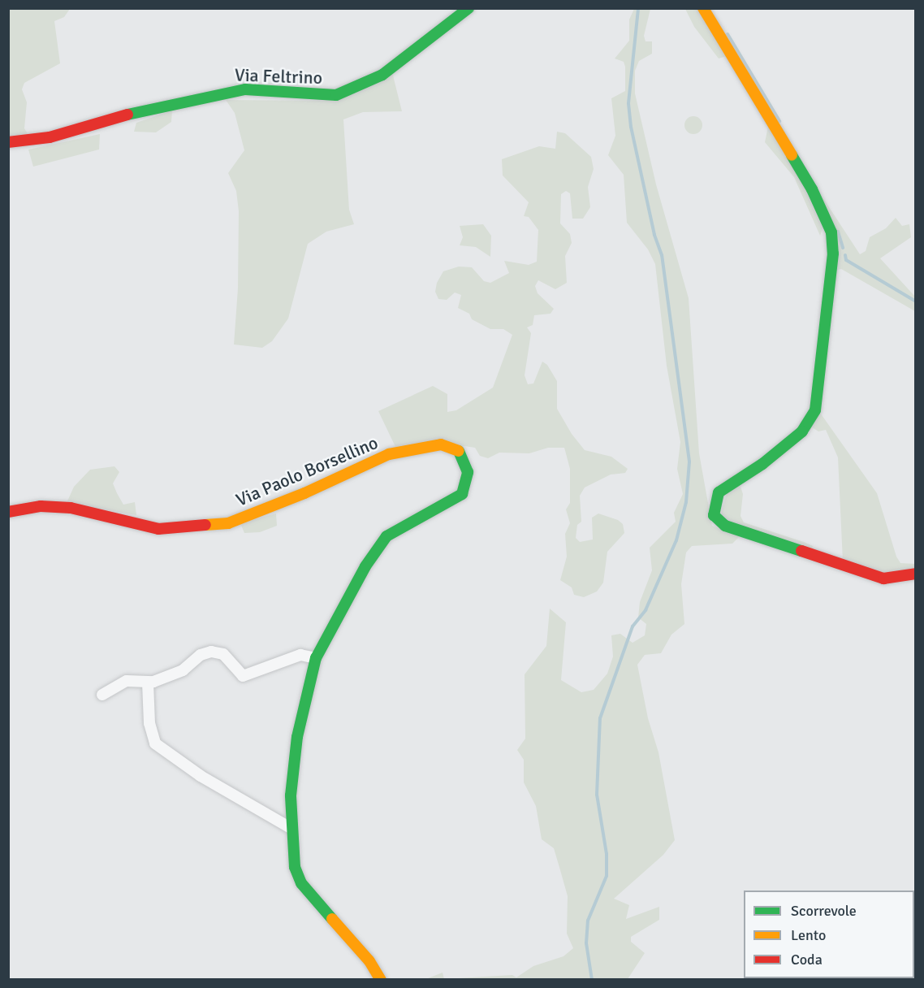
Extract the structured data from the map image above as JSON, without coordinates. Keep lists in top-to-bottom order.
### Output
{
  "streets": {
    "street": ["Via Feltrino", "Via Paolo Borsellino"]
  },
  "legend": ["Scorrevole", "Lento", "Coda"]
}
